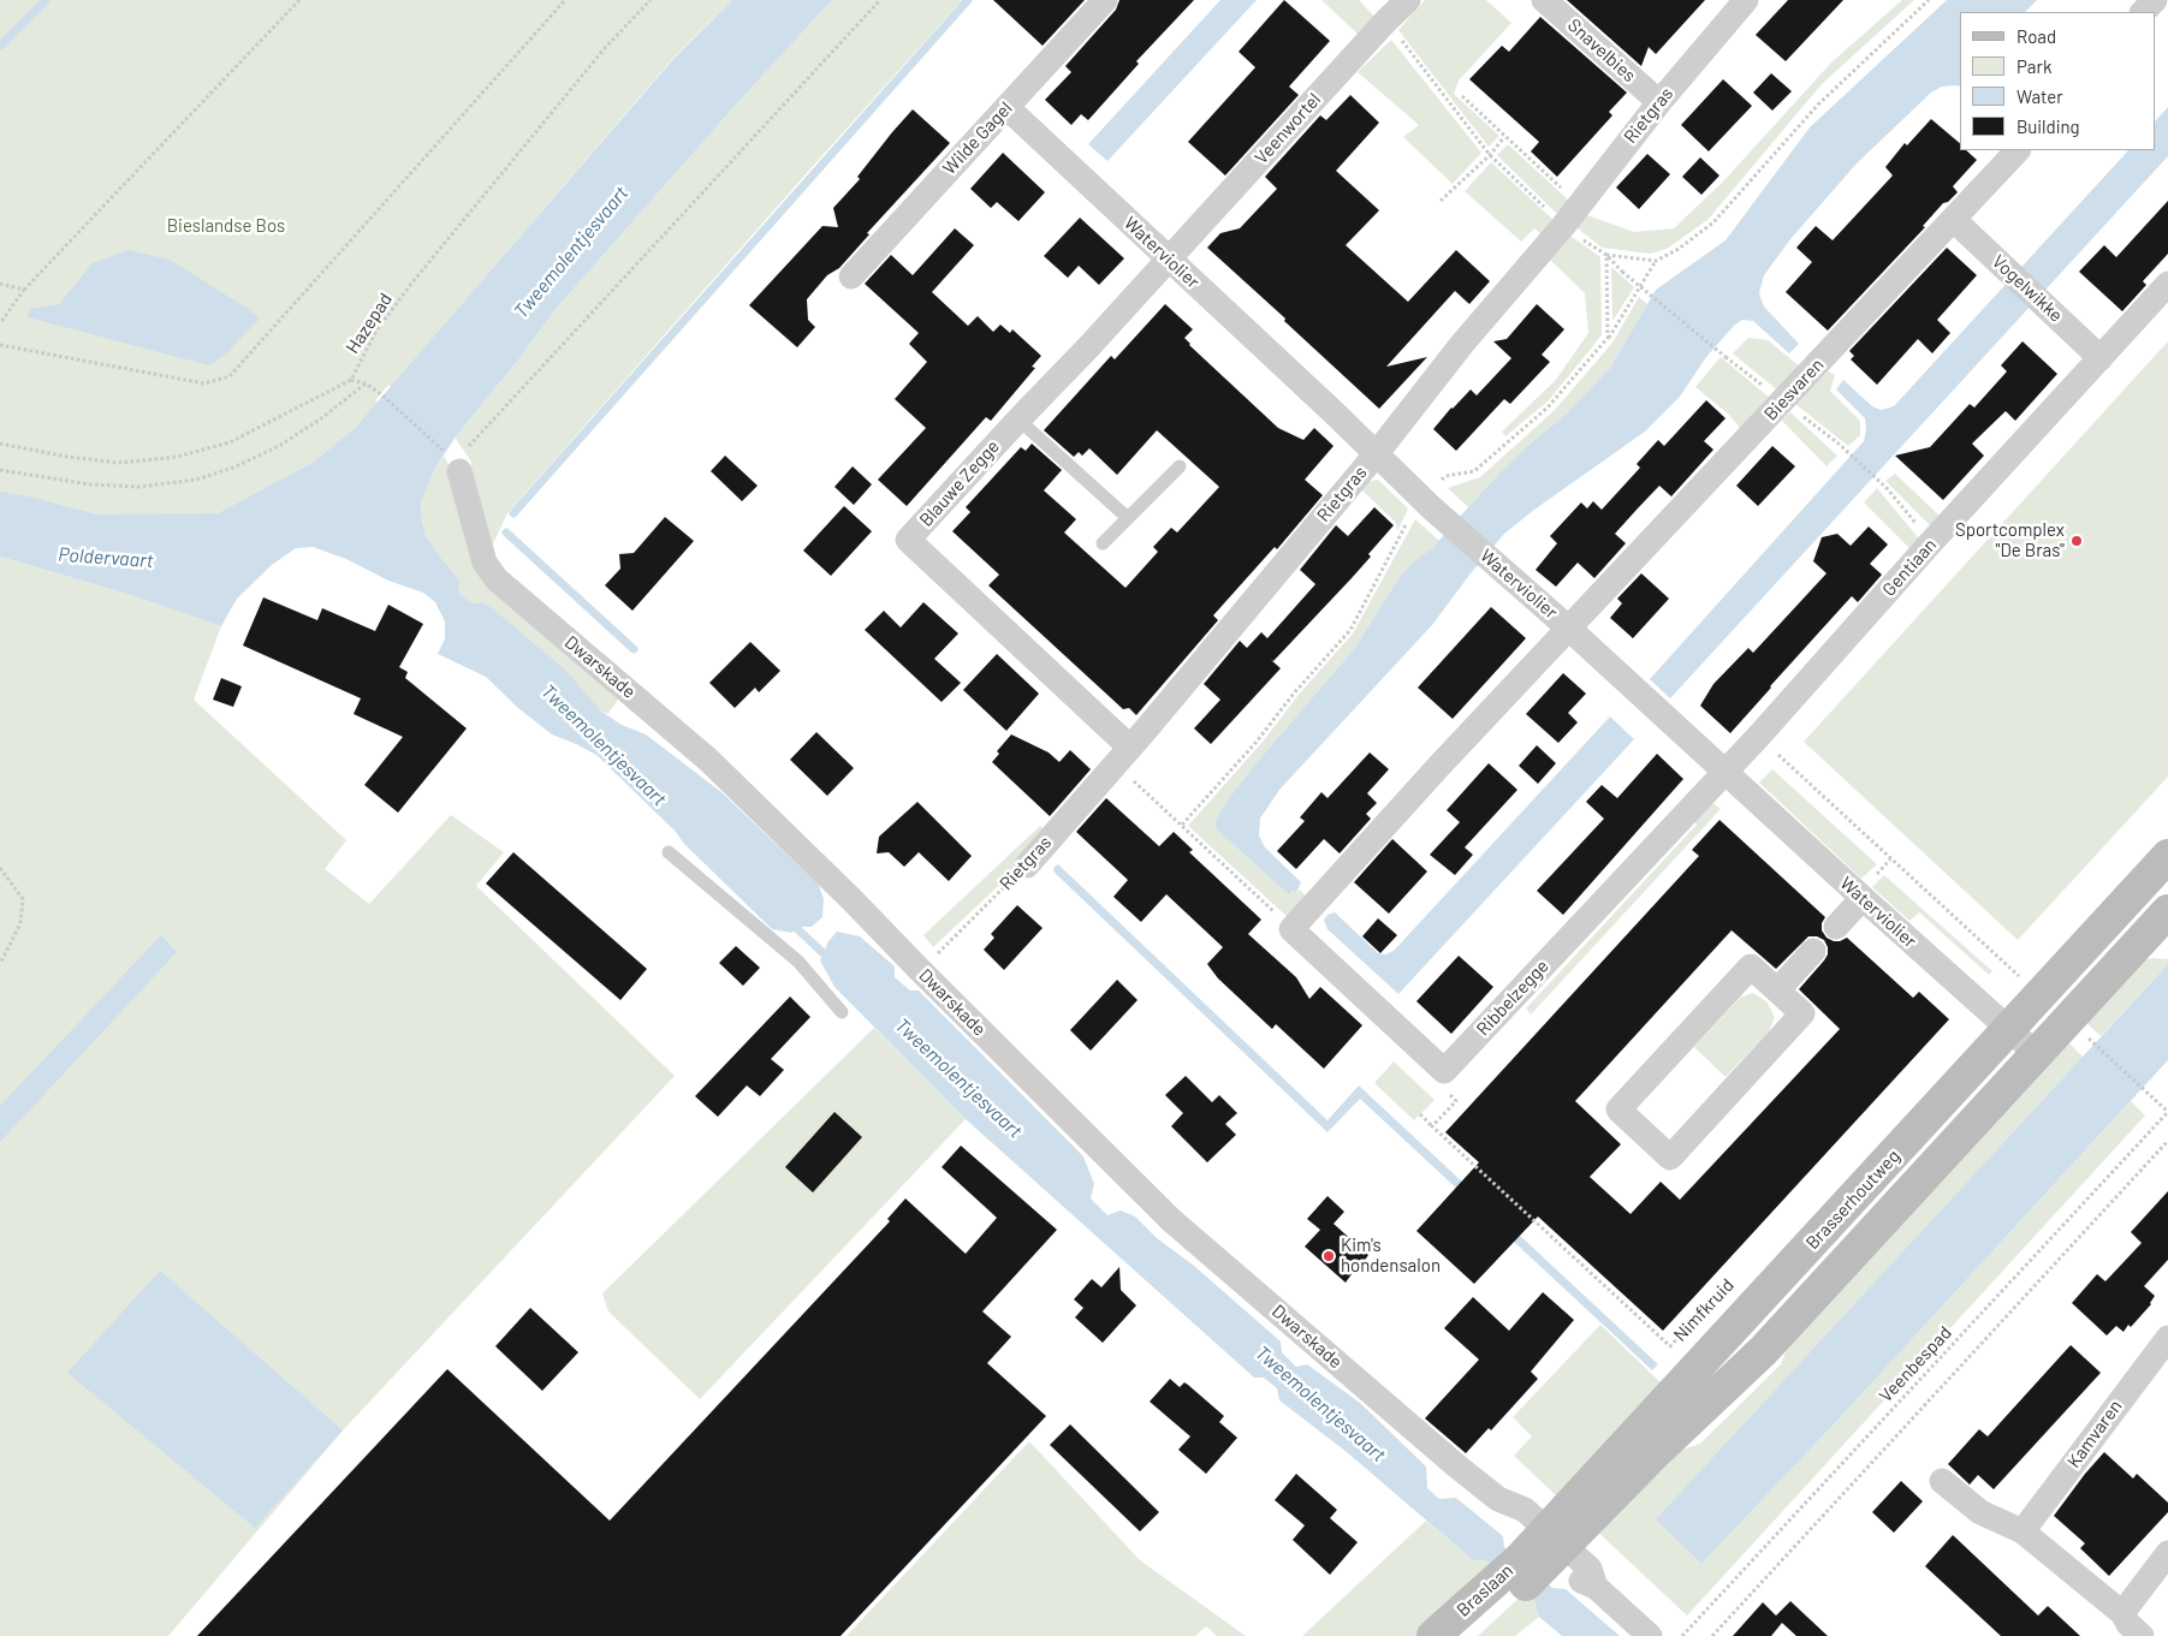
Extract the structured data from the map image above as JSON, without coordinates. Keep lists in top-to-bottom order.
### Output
{
  "streets": {
    "main road": ["Brasserhoutweg", "Braslaan"],
    "street": [
      "Snavelbies",
      "Rietgras",
      "Veenwortel",
      "Wilde Gagel",
      "Waterviolier",
      "Vogelwikke",
      "Biesvaren",
      "Blauwe Zegge",
      "Gentiaan",
      "Dwarskade",
      "Ribbelzegge",
      "Kamvaren"
    ],
    "path": ["Hazepad", "Nimfkruid", "Veenbespad"]
  },
  "crossings": [
    ["Snavelbies", "Rietgras"],
    ["Rietgras", "Waterviolier"],
    ["Rietgras", "Blauwe Zegge"],
    ["Rietgras", "Dwarskade"],
    ["Veenwortel", "Waterviolier"],
    ["Veenwortel", "Blauwe Zegge"],
    ["Wilde Gagel", "Waterviolier"],
    ["Waterviolier", "Biesvaren"],
    ["Waterviolier", "Blauwe Zegge"],
    ["Waterviolier", "Gentiaan"],
    ["Waterviolier", "Ribbelzegge"],
    ["Waterviolier", "Brasserhoutweg"],
    ["Vogelwikke", "Biesvaren"],
    ["Vogelwikke", "Gentiaan"],
    ["Gentiaan", "Ribbelzegge"],
    ["Dwarskade", "Brasserhoutweg"],
    ["Dwarskade", "Braslaan"],
    ["Brasserhoutweg", "Braslaan"]
  ],
  "water": ["Tweemolentjesvaart", "Poldervaart"],
  "parks": ["Bieslandse Bos"],
  "places": ["Sportcomplex \"De Bras\"", "Kim's hondensalon"],
  "legend": [
    "Road",
    "Park",
    "Water",
    "Building"
  ]
}
